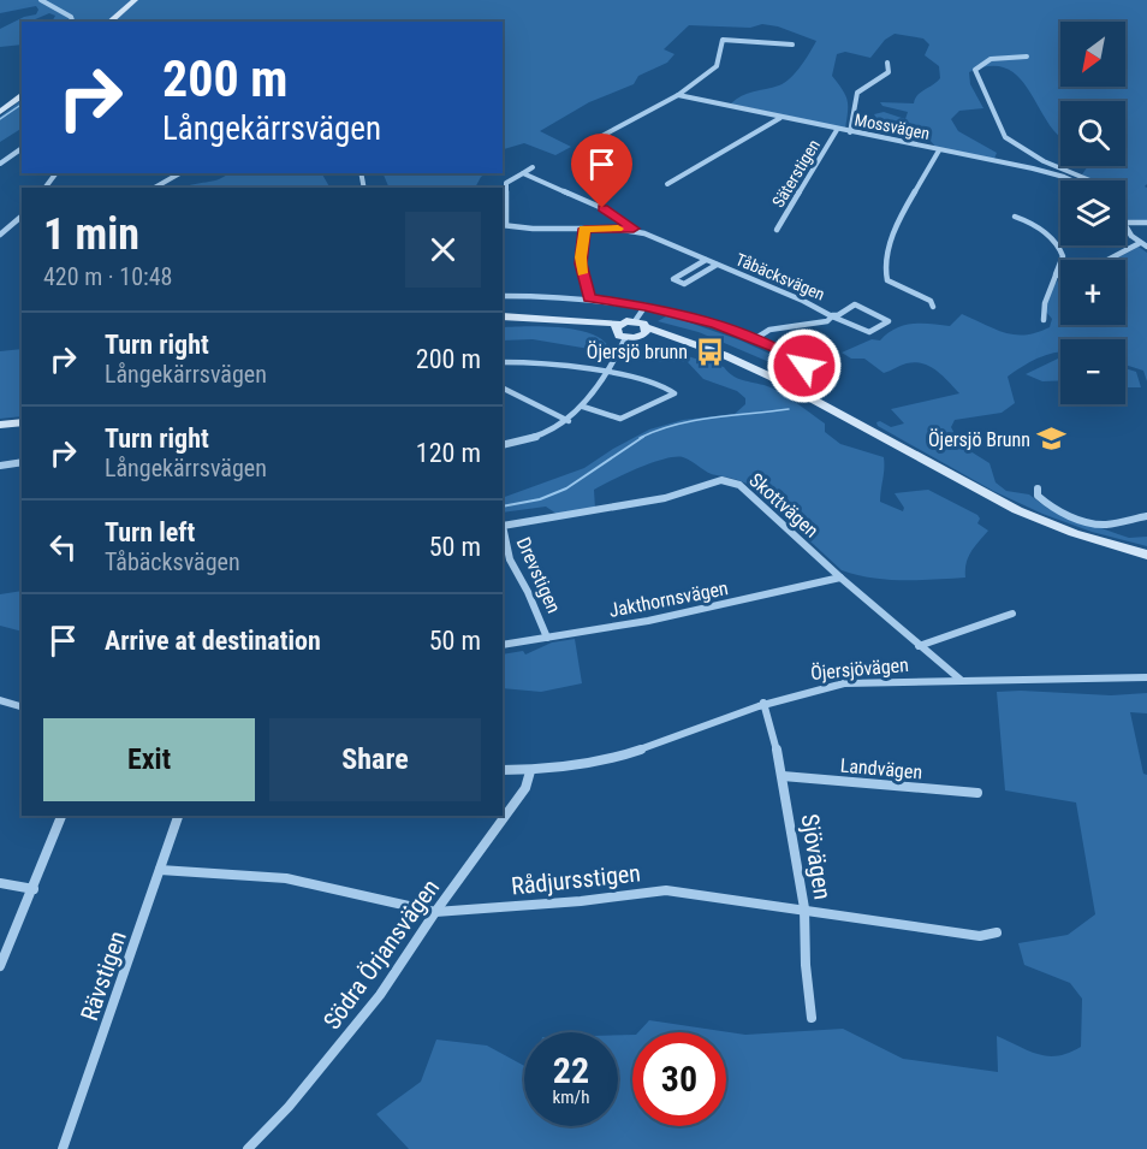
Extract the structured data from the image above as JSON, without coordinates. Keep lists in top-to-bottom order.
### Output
{
  "streets": {
    "street": [
      "Mossvägen",
      "Säterstigen",
      "Tåbäcksvägen",
      "Skottvägen",
      "Drevstigen",
      "Jakthornsvägen",
      "Öjersjövägen",
      "Landvägen",
      "Sjövägen",
      "Rådjursstigen",
      "Södra Örjansvägen",
      "Rävstigen"
    ]
  },
  "crossings": [
    ["Mossvägen", "Säterstigen"],
    ["Skottvägen", "Drevstigen"],
    ["Skottvägen", "Jakthornsvägen"],
    ["Skottvägen", "Öjersjövägen"],
    ["Drevstigen", "Jakthornsvägen"],
    ["Öjersjövägen", "Sjövägen"],
    ["Öjersjövägen", "Södra Örjansvägen"],
    ["Landvägen", "Sjövägen"],
    ["Sjövägen", "Rådjursstigen"],
    ["Rådjursstigen", "Södra Örjansvägen"],
    ["Rådjursstigen", "Rävstigen"]
  ],
  "places": {
    "bus stop": ["Öjersjö brunn"],
    "school or university": ["Öjersjö Brunn"]
  },
  "north": "bottom left",
  "page": {
    "map_buttons": ["+", "−"],
    "turn": ["200 m", "Långekärrsvägen"],
    "heading": ["1 min", "420 m · 10:48"],
    "list": [
      {
        "name": "Turn right",
        "note": "Långekärrsvägen",
        "value": "200 m"
      },
      {
        "name": "Turn right",
        "note": "Långekärrsvägen",
        "value": "120 m"
      },
      {
        "name": "Turn left",
        "note": "Tåbäcksvägen",
        "value": "50 m"
      },
      {
        "name": "Arrive at destination",
        "value": "50 m"
      }
    ],
    "buttons": ["Exit", "Share"],
    "speed": "22 km/h",
    "limit": "30"
  }
}
